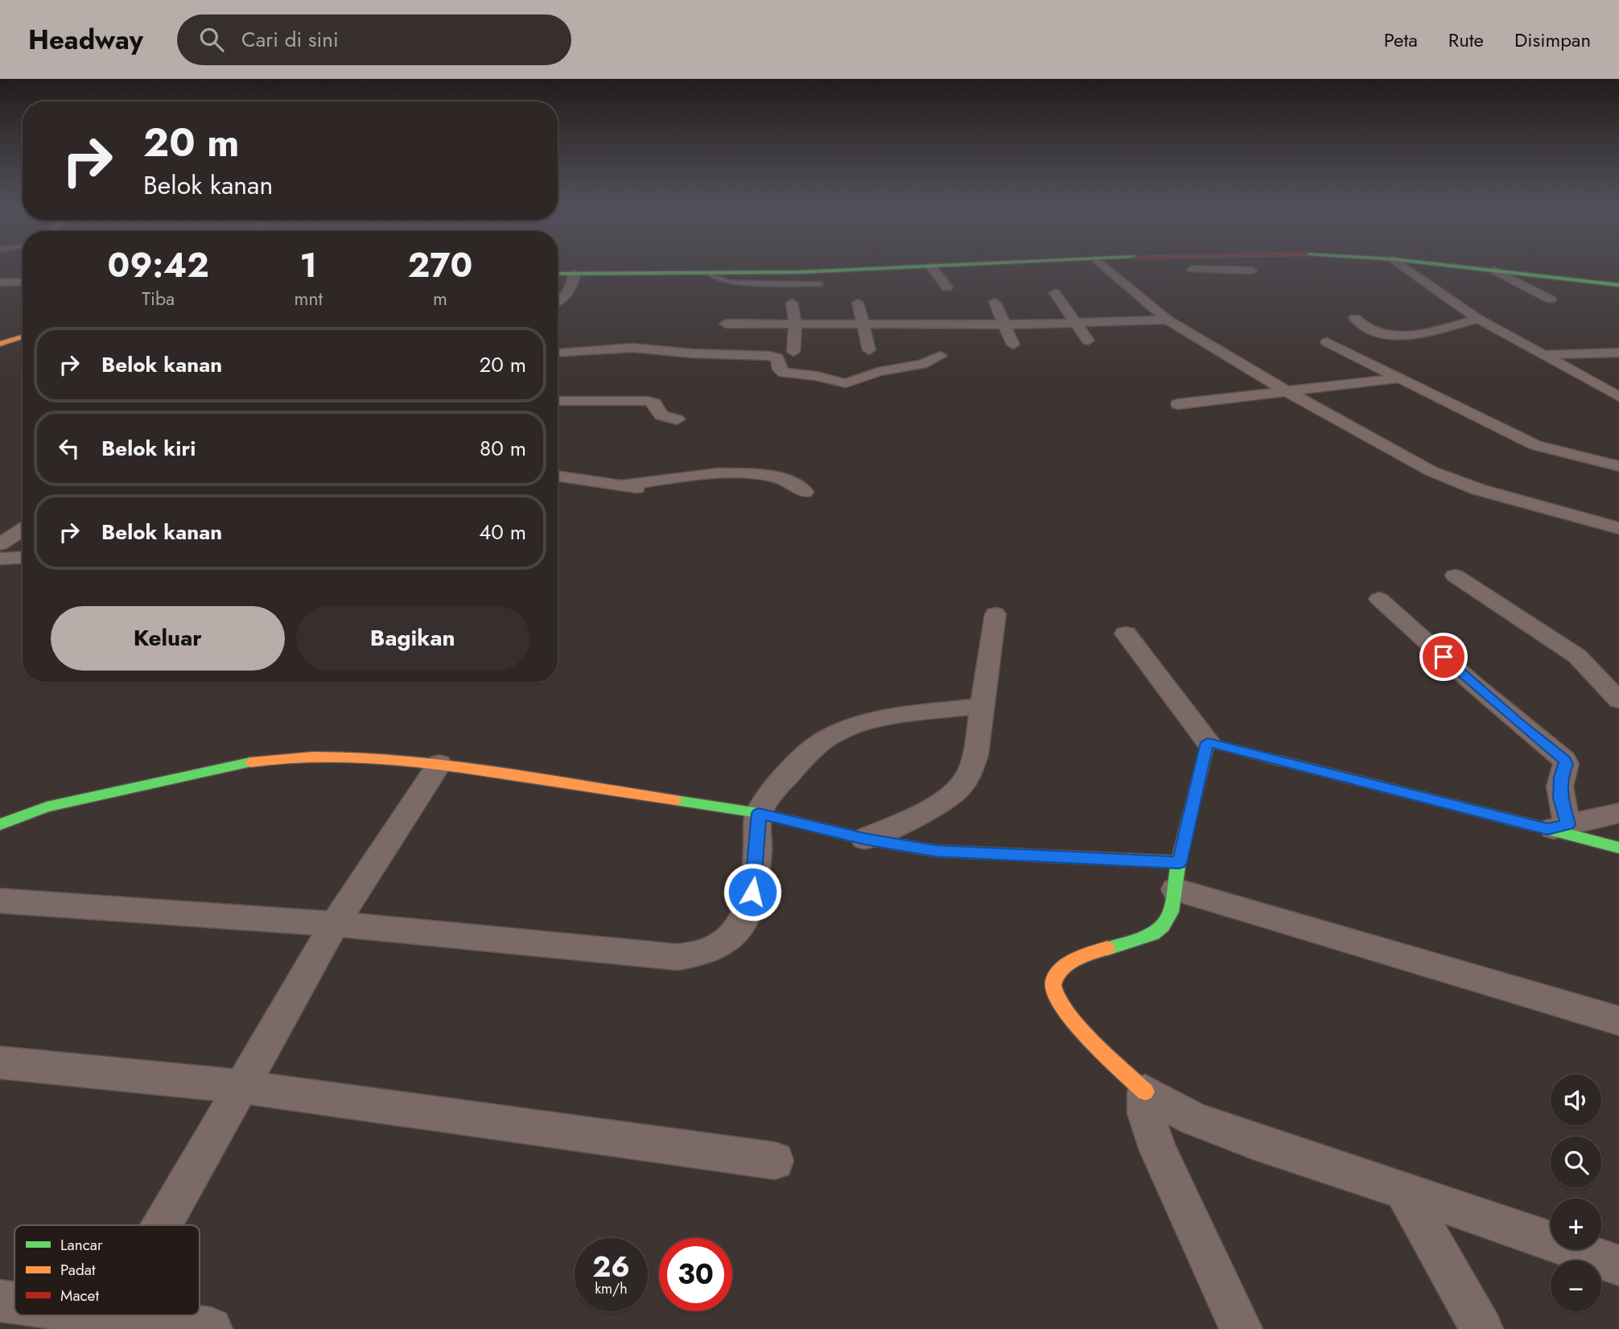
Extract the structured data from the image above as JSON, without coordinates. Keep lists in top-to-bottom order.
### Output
{
  "legend": ["Lancar", "Padat", "Macet"],
  "page": {
    "header": "Headway",
    "search": "Cari di sini",
    "nav": ["Peta", "Rute", "Disimpan"],
    "turn": ["20 m", "Belok kanan"],
    "eta": [
      "09:42",
      "Tiba",
      "1",
      "mnt",
      "270",
      "m"
    ],
    "list": [
      {
        "name": "Belok kanan",
        "value": "20 m"
      },
      {
        "name": "Belok kiri",
        "value": "80 m"
      },
      {
        "name": "Belok kanan",
        "value": "40 m"
      }
    ],
    "buttons": ["Keluar", "Bagikan"],
    "map_buttons": ["+", "−"],
    "speed": "26 km/h",
    "limit": "30"
  }
}
